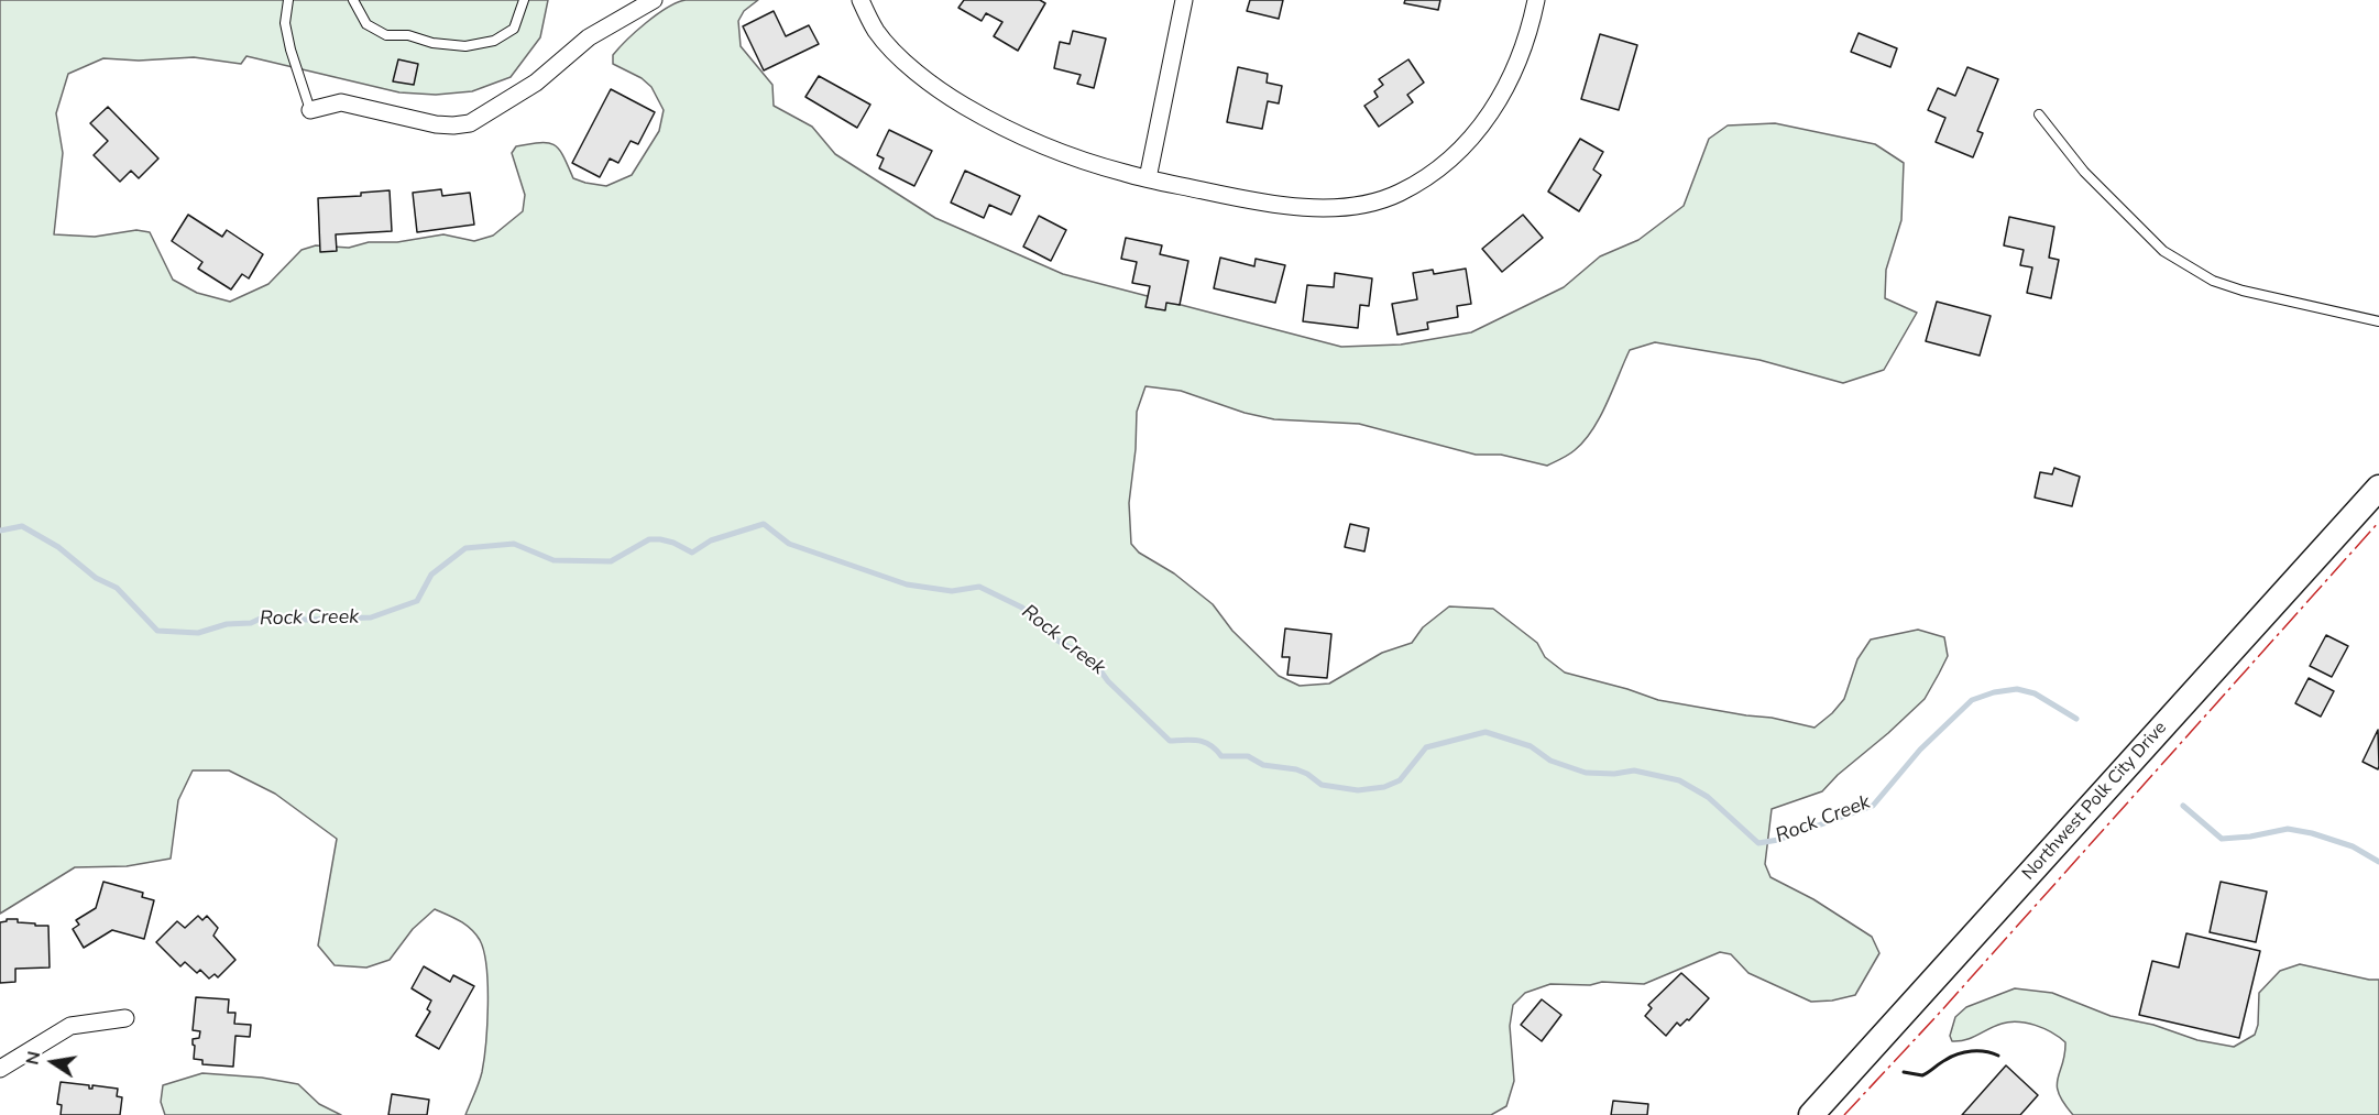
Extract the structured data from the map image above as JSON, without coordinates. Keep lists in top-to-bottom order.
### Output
{
  "streets": {
    "street": ["Northwest Polk City Drive"]
  },
  "water": ["Rock Creek"],
  "north": "left"
}
